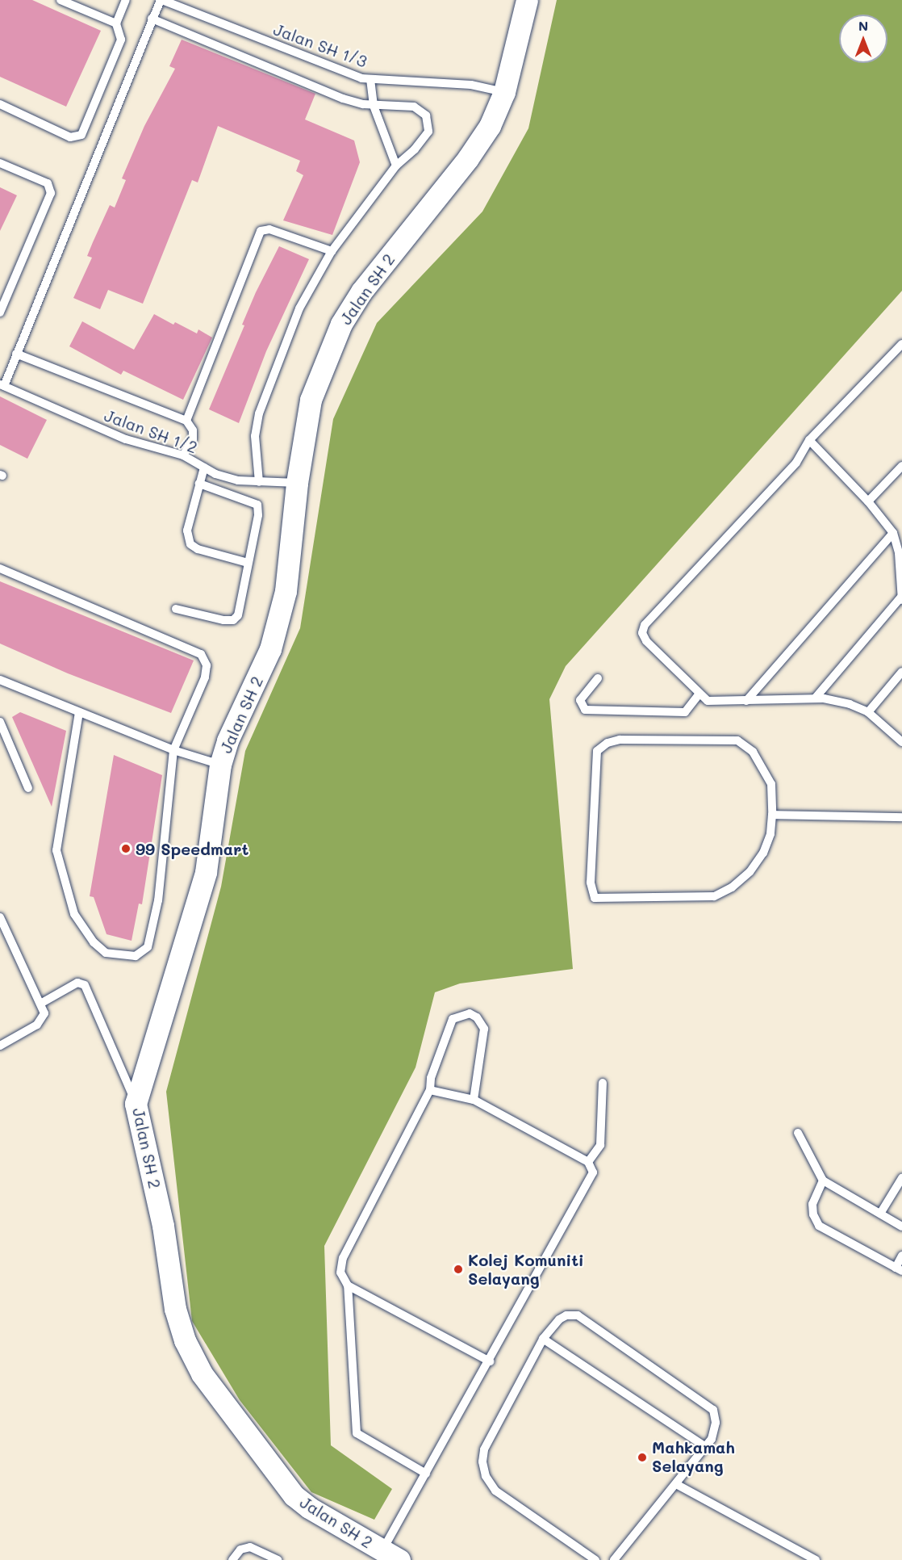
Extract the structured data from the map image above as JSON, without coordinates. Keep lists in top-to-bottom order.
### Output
{
  "streets": {
    "street": ["Jalan SH 2"],
    "lane": ["Jalan SH 1/3", "Jalan SH 1/2"]
  },
  "crossings": [
    ["Jalan SH 1/3", "Jalan SH 2"],
    ["Jalan SH 2", "Jalan SH 1/2"]
  ],
  "places": ["99 Speedmart", "Kolej Komuniti Selayang", "Mahkamah Selayang"],
  "north": "top"
}
